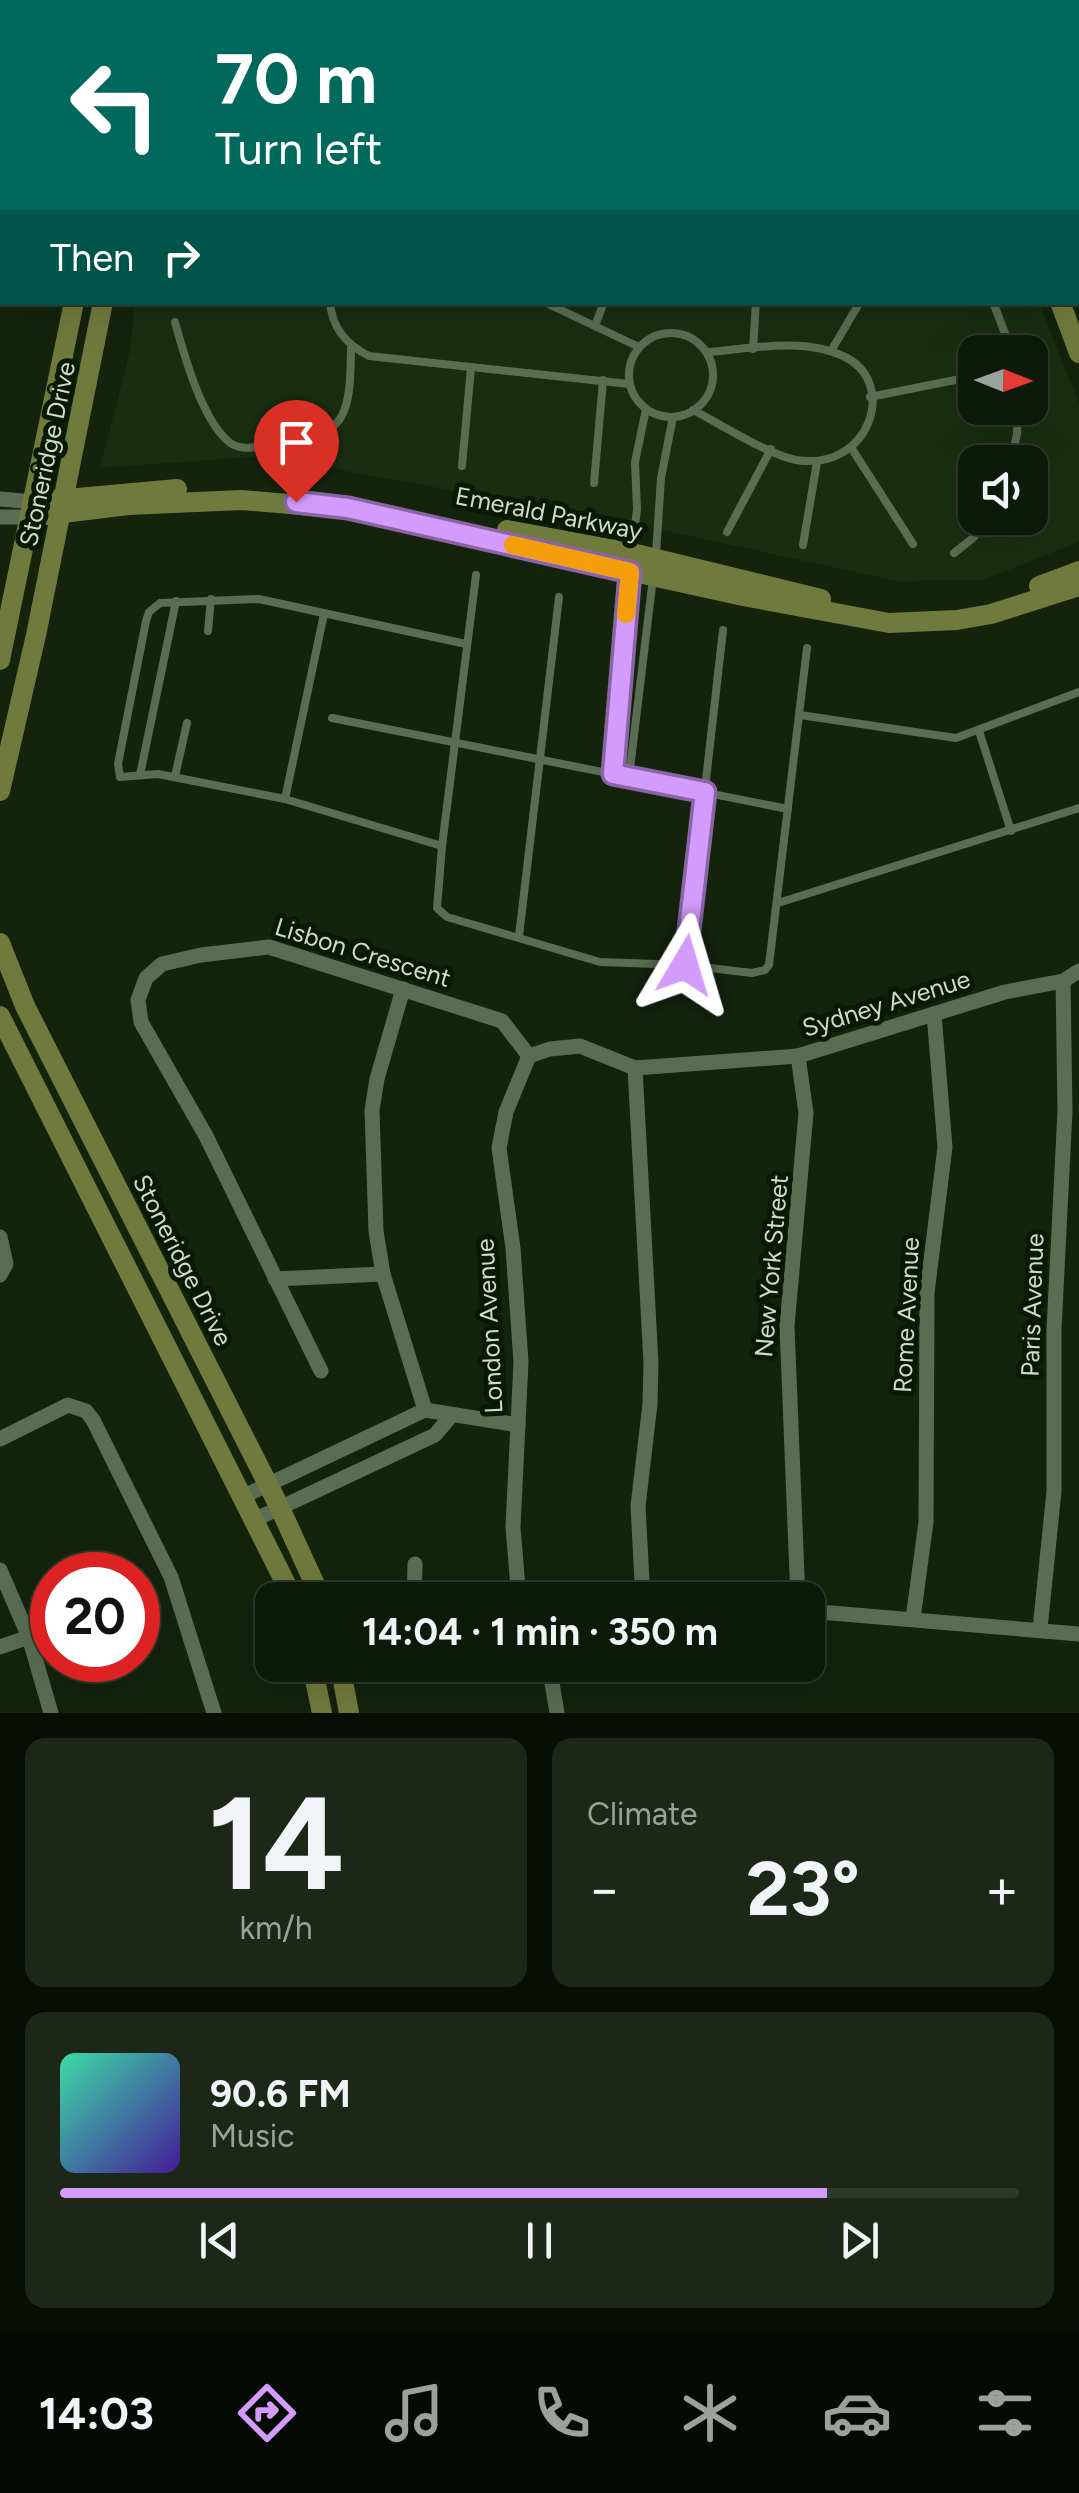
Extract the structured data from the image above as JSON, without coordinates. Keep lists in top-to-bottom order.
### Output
{
  "streets": {
    "street": [
      "Stoneridge Drive",
      "Emerald Parkway",
      "Lisbon Crescent",
      "Sydney Avenue",
      "New York Street",
      "Paris Avenue",
      "Rome Avenue",
      "London Avenue"
    ]
  },
  "crossings": [
    ["Stoneridge Drive", "Emerald Parkway"],
    ["Lisbon Crescent", "Sydney Avenue"],
    ["Lisbon Crescent", "London Avenue"],
    ["Sydney Avenue", "New York Street"],
    ["Sydney Avenue", "Paris Avenue"],
    ["Sydney Avenue", "Rome Avenue"],
    ["Sydney Avenue", "London Avenue"]
  ],
  "north": "right",
  "page": {
    "turn": ["70 m", "Turn left"],
    "then": "Then",
    "limit": "20",
    "trip": "14:04 · 1 min · 350 m",
    "tile": [
      ["14", "km/h"],
      "Climate"
    ],
    "heat": ["−", "23°", "+"],
    "song": ["90.6 FM", "Music"],
    "tabs": "14:03"
  }
}
